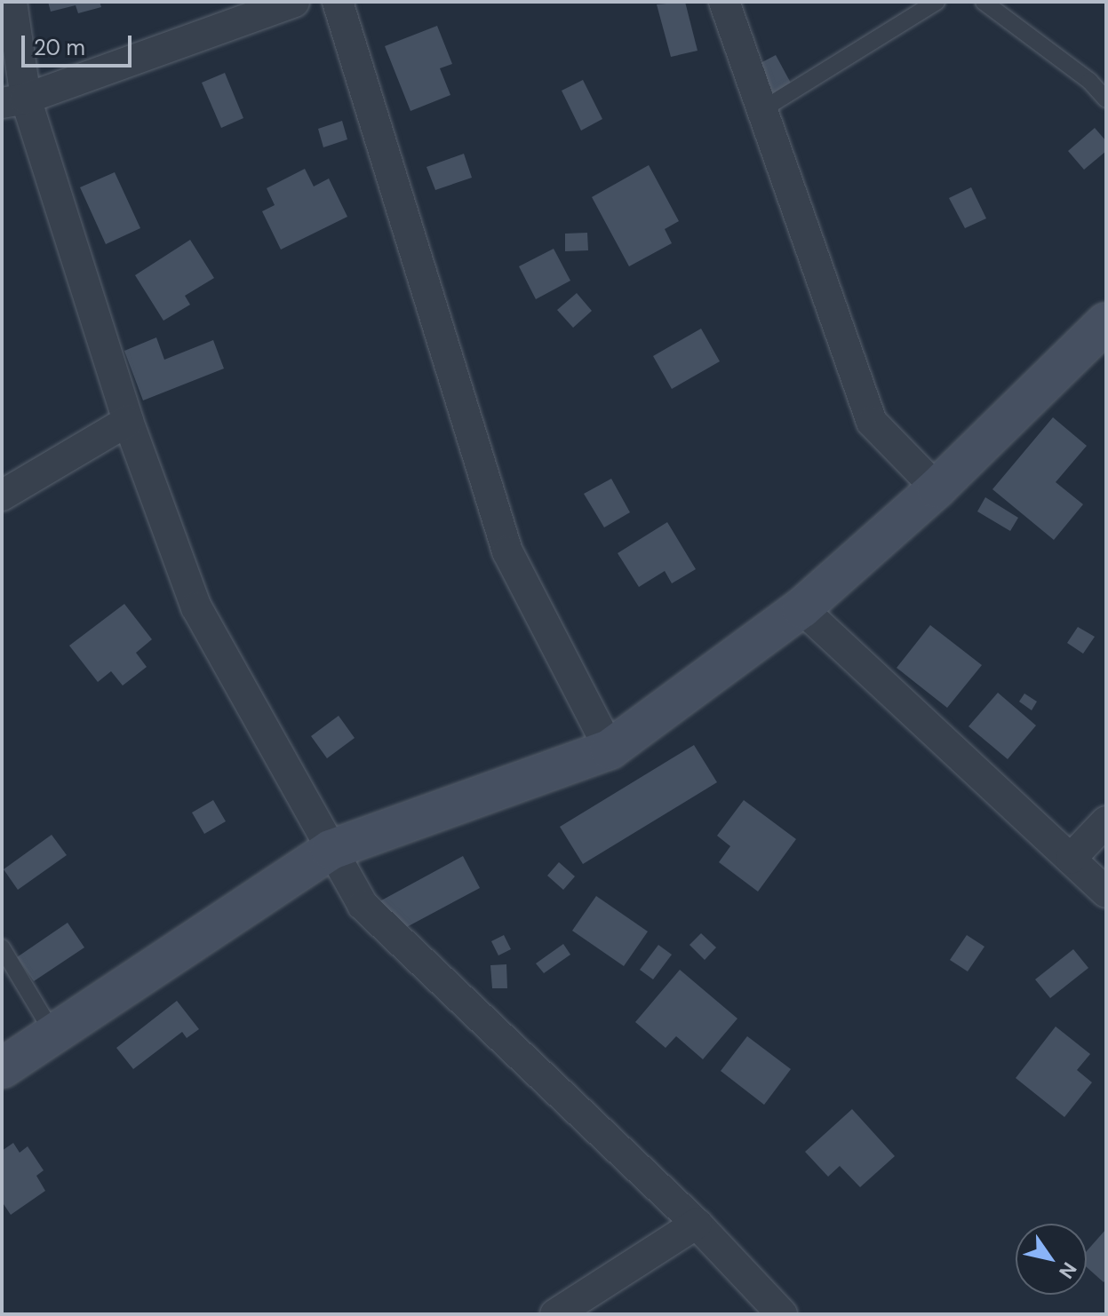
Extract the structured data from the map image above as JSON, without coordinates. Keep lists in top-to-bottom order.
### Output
{
  "scale_bar": "20 m",
  "north": "bottom right"
}
